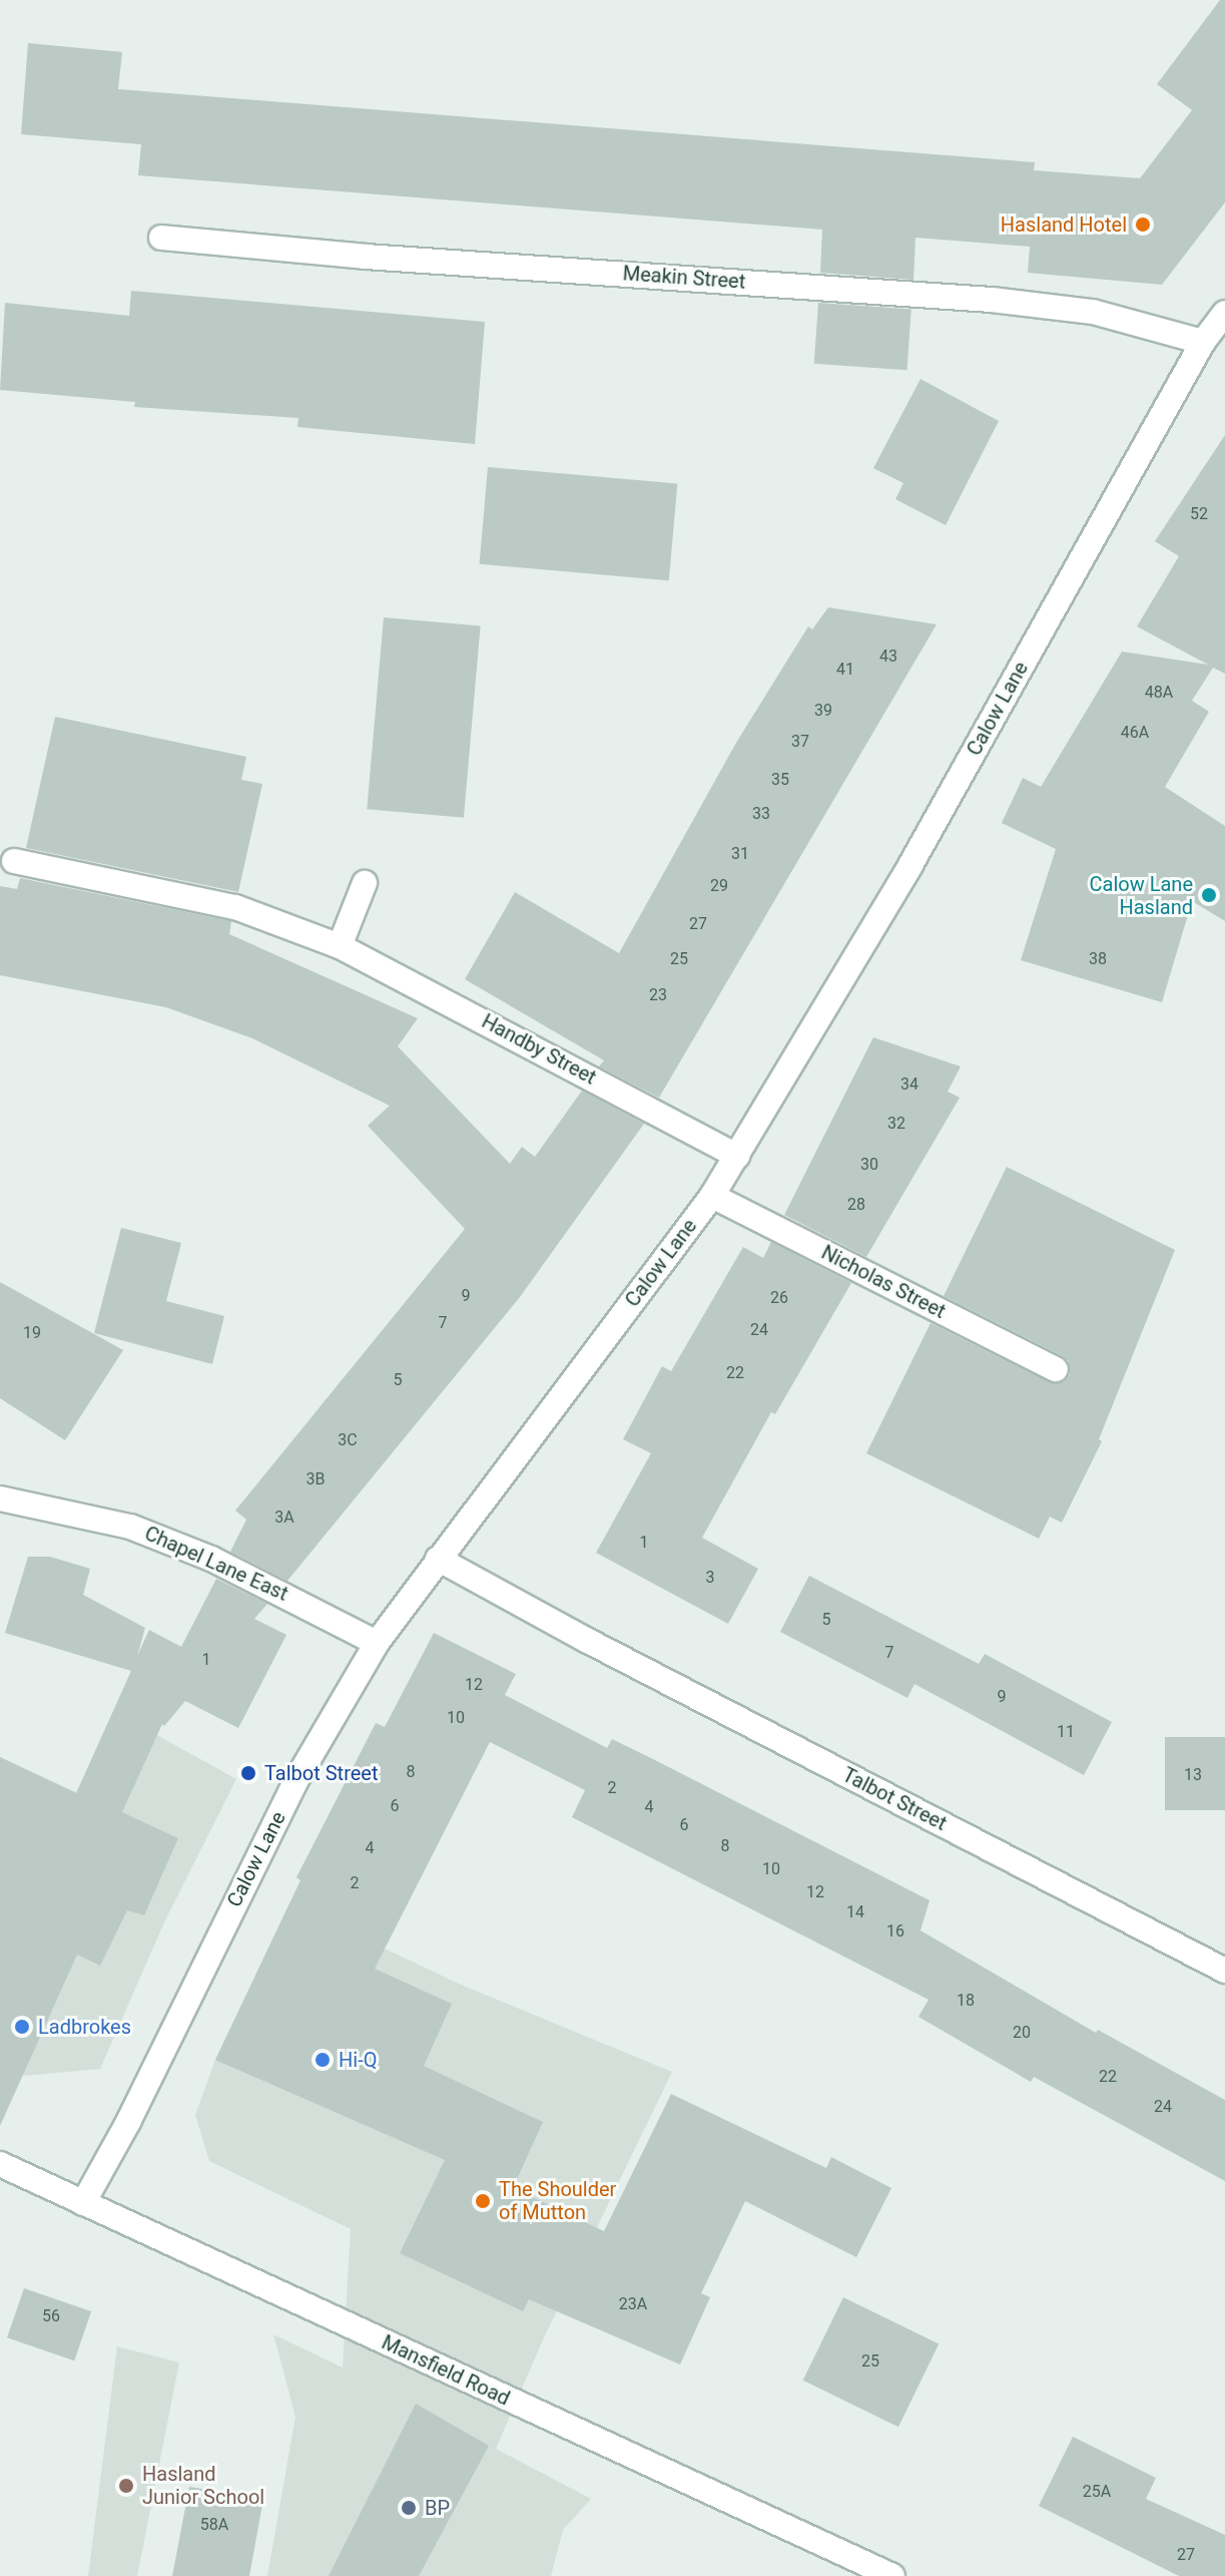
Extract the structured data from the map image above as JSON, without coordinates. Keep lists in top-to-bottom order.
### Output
{
  "streets": {
    "street": [
      "Meakin Street",
      "Calow Lane",
      "Handby Street",
      "Nicholas Street",
      "Chapel Lane East",
      "Talbot Street",
      "Mansfield Road"
    ]
  },
  "crossings": [
    ["Meakin Street", "Calow Lane"],
    ["Calow Lane", "Handby Street"],
    ["Calow Lane", "Nicholas Street"],
    ["Calow Lane", "Chapel Lane East"],
    ["Calow Lane", "Talbot Street"],
    ["Calow Lane", "Mansfield Road"]
  ],
  "places": [
    "Hasland Hotel",
    "Calow Lane Hasland",
    "Talbot Street",
    "Ladbrokes",
    "Hi-Q",
    "The Shoulder of Mutton",
    "Hasland Junior School",
    "BP"
  ],
  "house_numbers": [
    "52",
    "43",
    "41",
    "48A",
    "39",
    "46A",
    "37",
    "35",
    "33",
    "31",
    "29",
    "27",
    "25",
    "38",
    "23",
    "34",
    "32",
    "30",
    "28",
    "9",
    "26",
    "7",
    "24",
    "19",
    "22",
    "5",
    "3C",
    "3B",
    "3A",
    "1",
    "3",
    "5",
    "7",
    "1",
    "12",
    "9",
    "10",
    "11",
    "8",
    "13",
    "2",
    "6",
    "4",
    "6",
    "8",
    "4",
    "10",
    "2",
    "12",
    "14",
    "16",
    "18",
    "20",
    "22",
    "24",
    "23A",
    "56",
    "25",
    "25A",
    "58A",
    "27"
  ]
}
